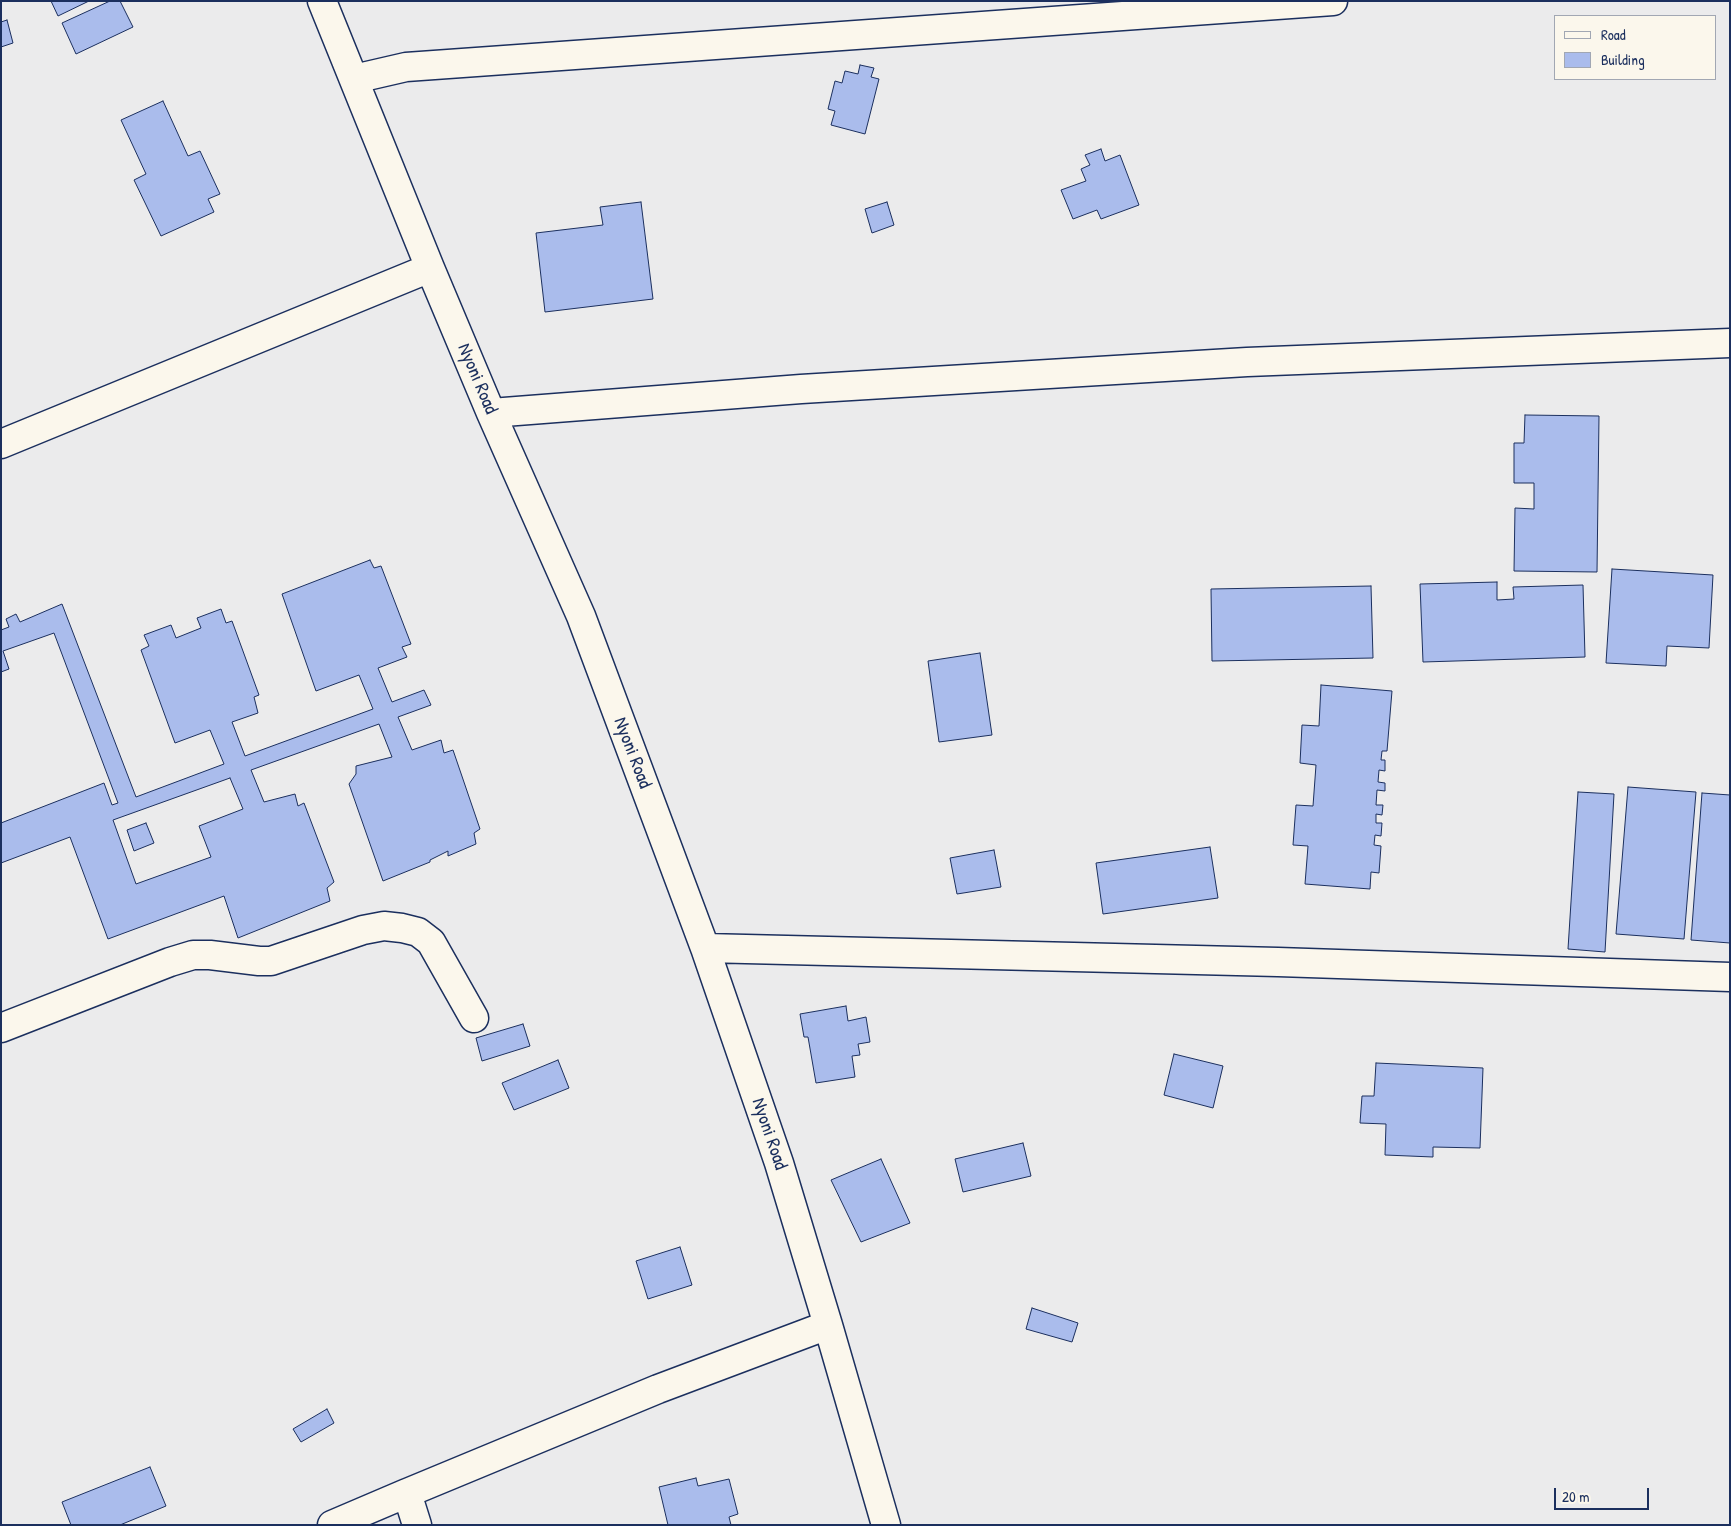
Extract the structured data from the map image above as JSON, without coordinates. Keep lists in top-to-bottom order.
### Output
{
  "streets": {
    "street": ["Nyoni Road"]
  },
  "legend": ["Road", "Building"],
  "scale_bar": "20 m"
}
